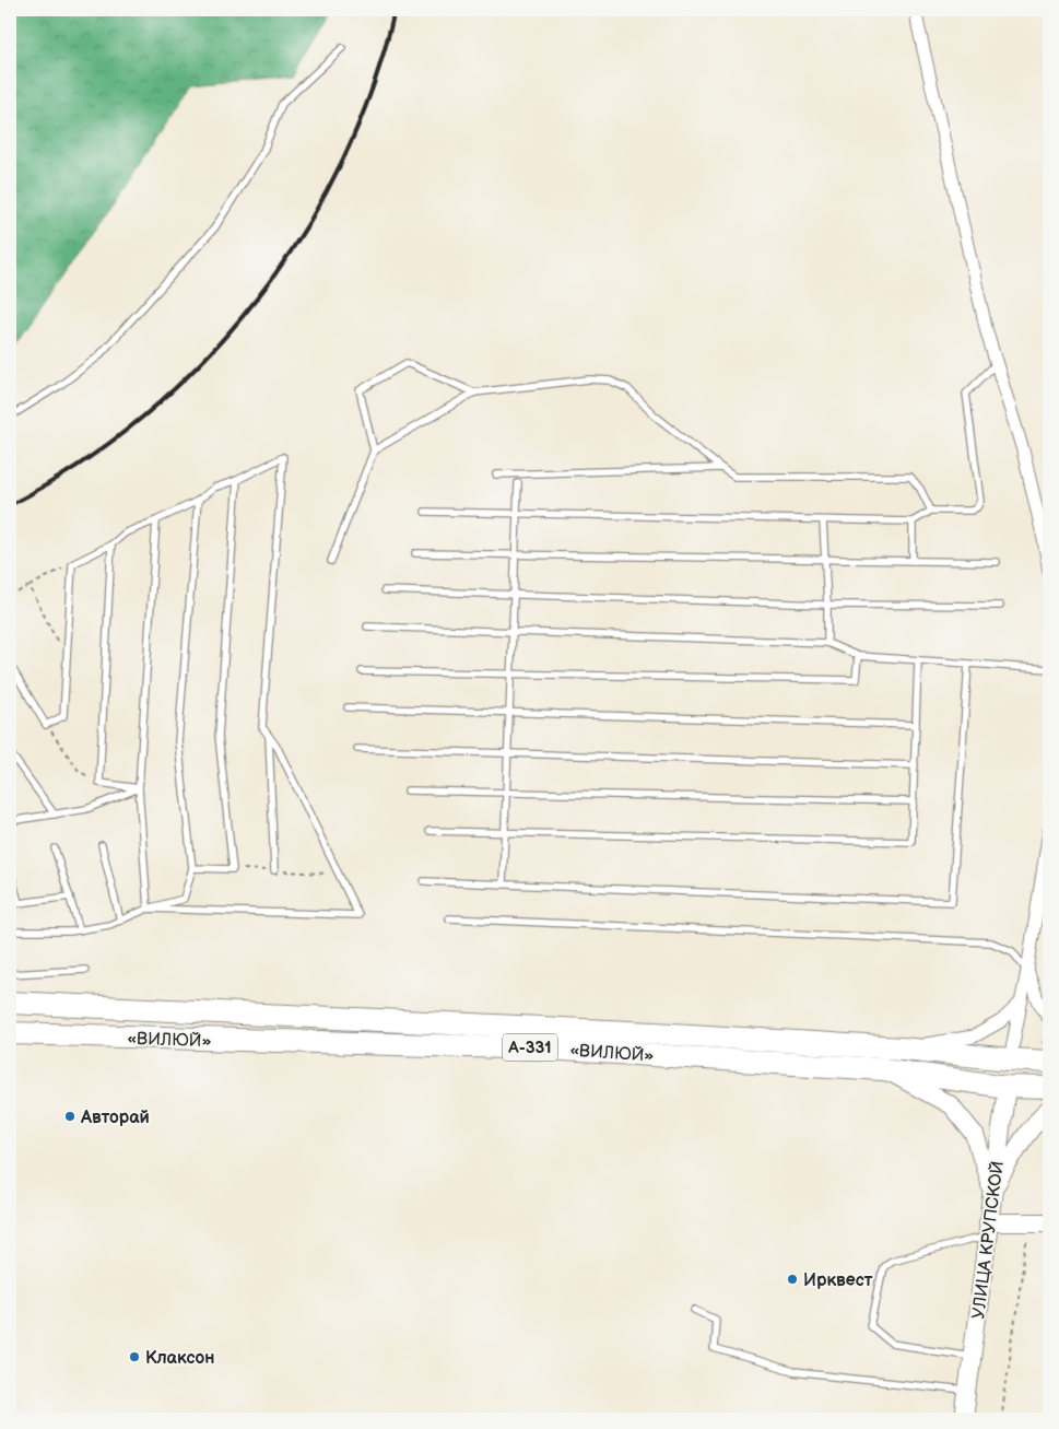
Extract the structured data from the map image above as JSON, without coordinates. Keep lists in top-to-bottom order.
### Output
{
  "streets": {
    "highway": ["«ВИЛЮЙ»", "А-331", "УЛИЦА КРУПСКОЙ"]
  },
  "crossings": [
    ["«ВИЛЮЙ»", "УЛИЦА КРУПСКОЙ"]
  ],
  "places": ["Авторай", "Ирквест", "Клаксон"]
}
